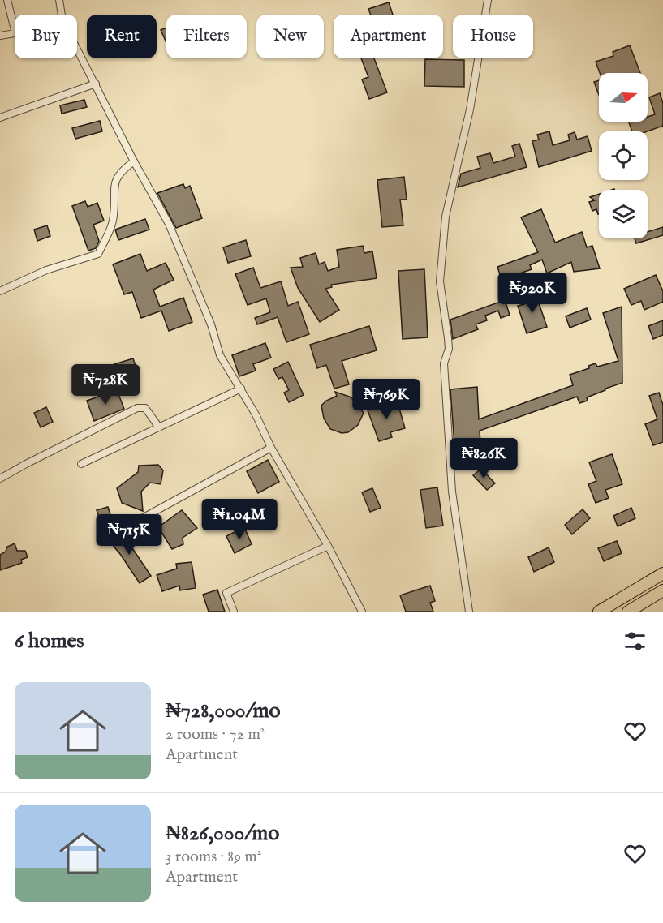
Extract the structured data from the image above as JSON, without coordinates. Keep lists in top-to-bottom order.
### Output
{
  "north": "right",
  "page": {
    "chip": [
      "Buy",
      "Rent",
      "Filters",
      "New",
      "Apartment",
      "House"
    ],
    "price": [
      "₦920K",
      "₦728K",
      "₦769K",
      "₦826K",
      "₦1.04M",
      "₦715K"
    ],
    "heading": "6 homes",
    "list": [
      {
        "name": "₦728,000/mo",
        "note": "2 rooms · 72 m² · Apartment"
      },
      {
        "name": "₦826,000/mo",
        "note": "3 rooms · 89 m² · Apartment"
      }
    ]
  }
}
